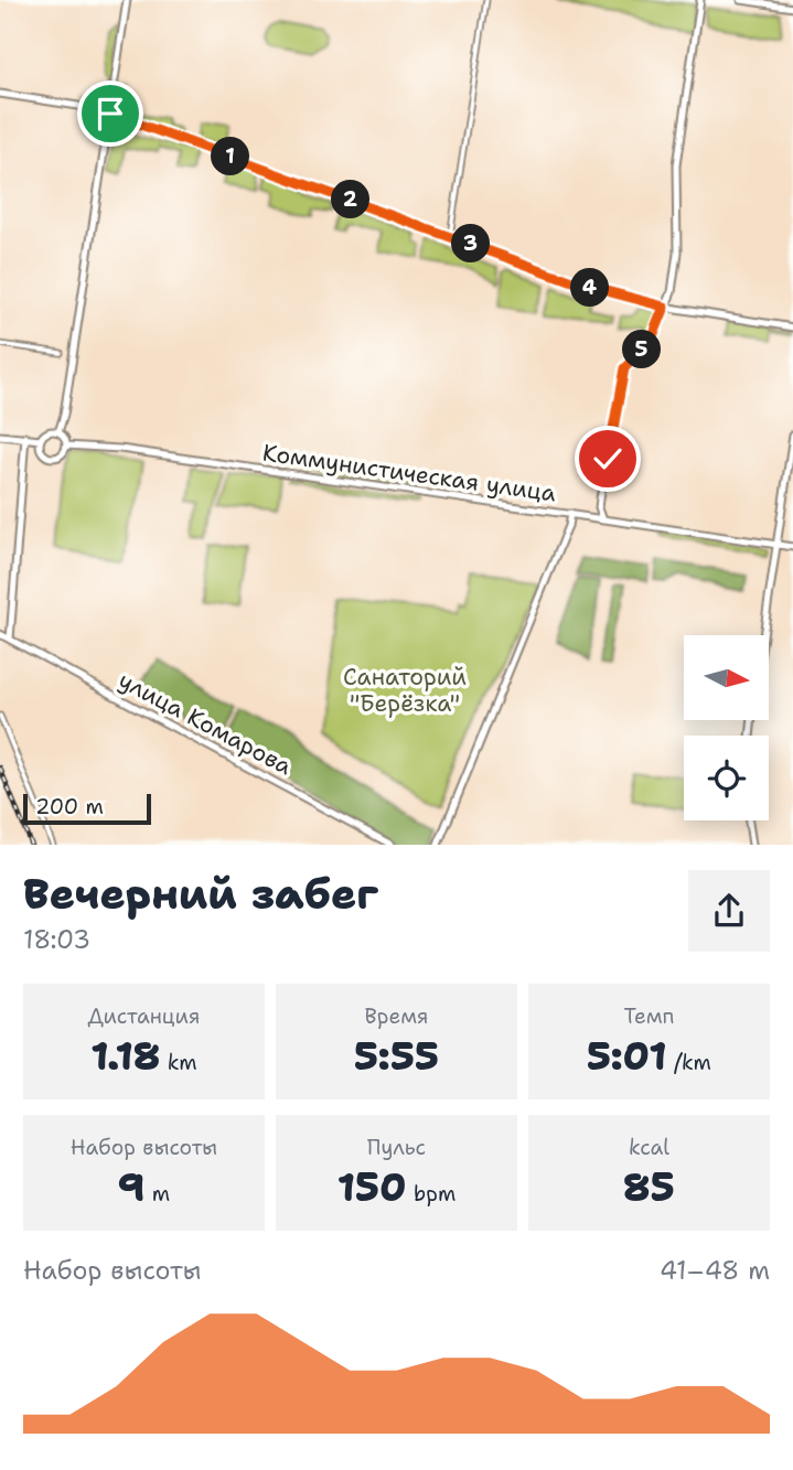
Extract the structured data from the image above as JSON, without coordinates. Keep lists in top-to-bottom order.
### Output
{
  "streets": {
    "main road": ["Коммунистическая улица", "улица Комарова"]
  },
  "parks": ["Санаторий \"Берёзка\""],
  "scale_bar": "200 m",
  "north": "right",
  "page": {
    "pins": [
      "1",
      "2",
      "3",
      "4",
      "5"
    ],
    "scale": "200 m",
    "heading": ["Вечерний забег", "18:03"],
    "stats": [
      ["Дистанция", "1.18 km"],
      ["Время", "5:55"],
      ["Темп", "5:01 /km"],
      ["Набор высоты", "9 m"],
      ["Пульс", "150 bpm"],
      ["kcal", "85"]
    ],
    "chart": ["Набор высоты", "41–48 m"]
  }
}
